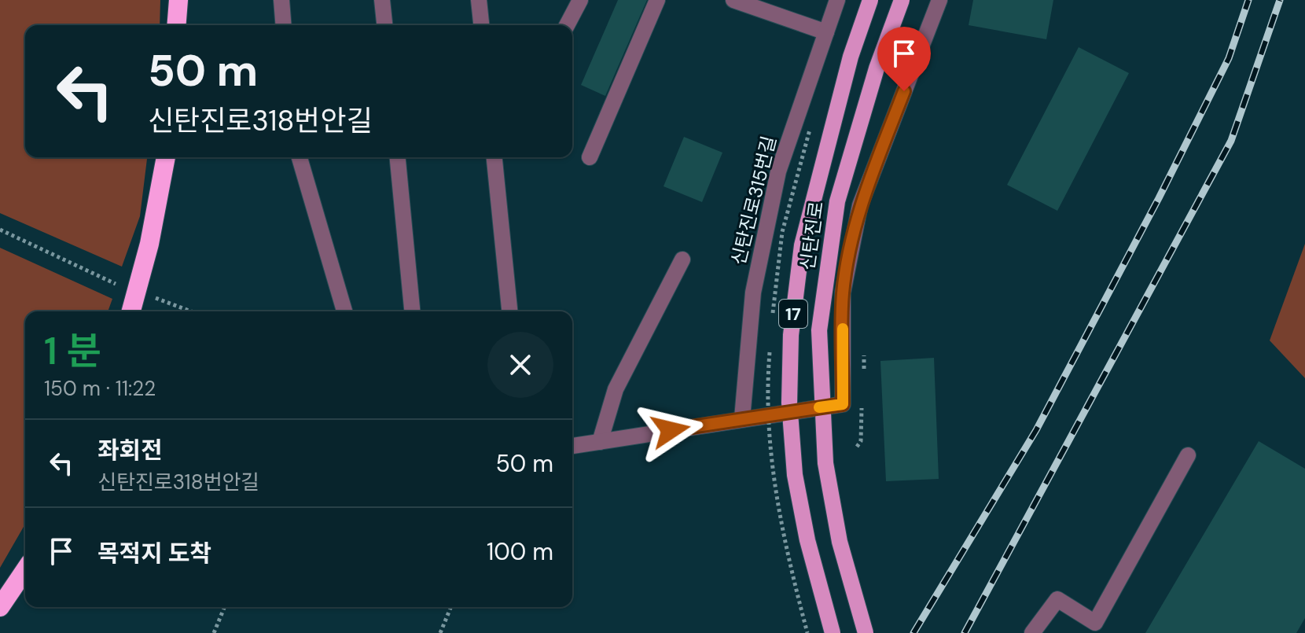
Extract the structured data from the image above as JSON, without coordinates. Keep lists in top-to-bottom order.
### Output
{
  "streets": {
    "main road": ["신탄진로", "17"],
    "street": ["신탄진로315번길"]
  },
  "page": {
    "turn": ["50 m", "신탄진로318번안길"],
    "heading": ["1 분", "150 m · 11:22"],
    "list": [
      {
        "name": "좌회전",
        "note": "신탄진로318번안길",
        "value": "50 m"
      },
      {
        "name": "목적지 도착",
        "value": "100 m"
      }
    ]
  }
}
